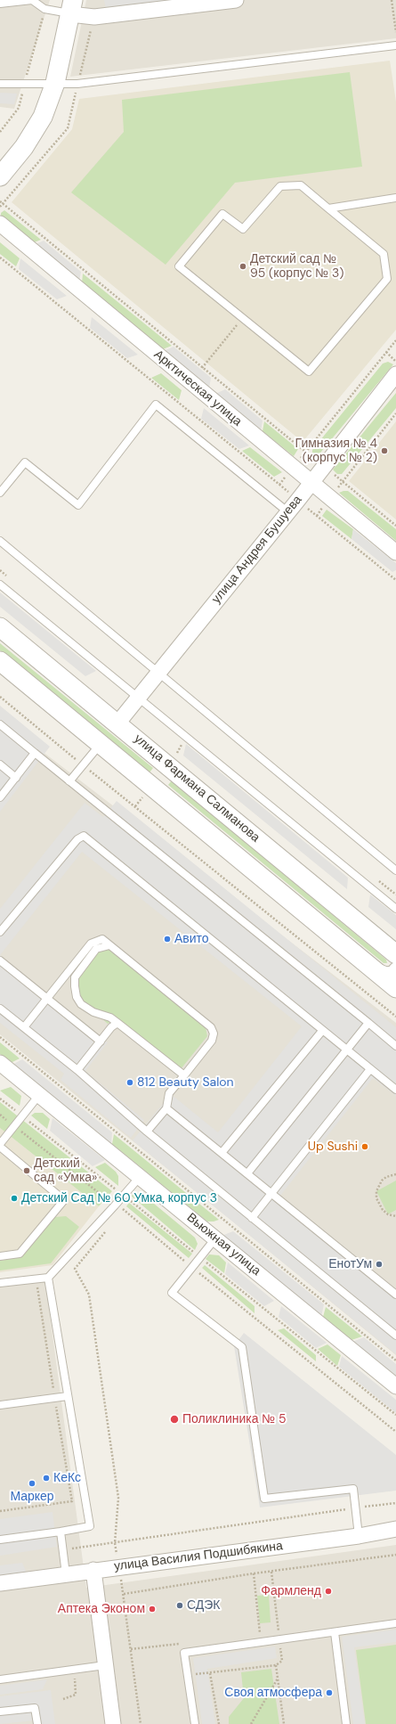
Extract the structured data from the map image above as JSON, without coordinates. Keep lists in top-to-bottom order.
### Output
{
  "streets": {
    "street": [
      "Арктическая улица",
      "улица Андрея Бушуева",
      "улица Фармана Салманова",
      "Вьюжная улица",
      "улица Василия Подшибякина"
    ]
  },
  "crossings": [
    ["Арктическая улица", "улица Андрея Бушуева"],
    ["улица Андрея Бушуева", "улица Фармана Салманова"]
  ],
  "places": [
    "Детский сад № 95 (корпус № 3)",
    "Гимназия № 4 (корпус № 2)",
    "Авито",
    "812 Beauty Salon",
    "Up Sushi",
    "Детский сад «Умка»",
    "Детский Сад № 60 Умка, корпус 3",
    "ЕнотУм",
    "Поликлиника № 5",
    "КеКс",
    "Маркер",
    "Фармленд",
    "СДЭК",
    "Аптека Эконом",
    "Своя атмосфера"
  ]
}
